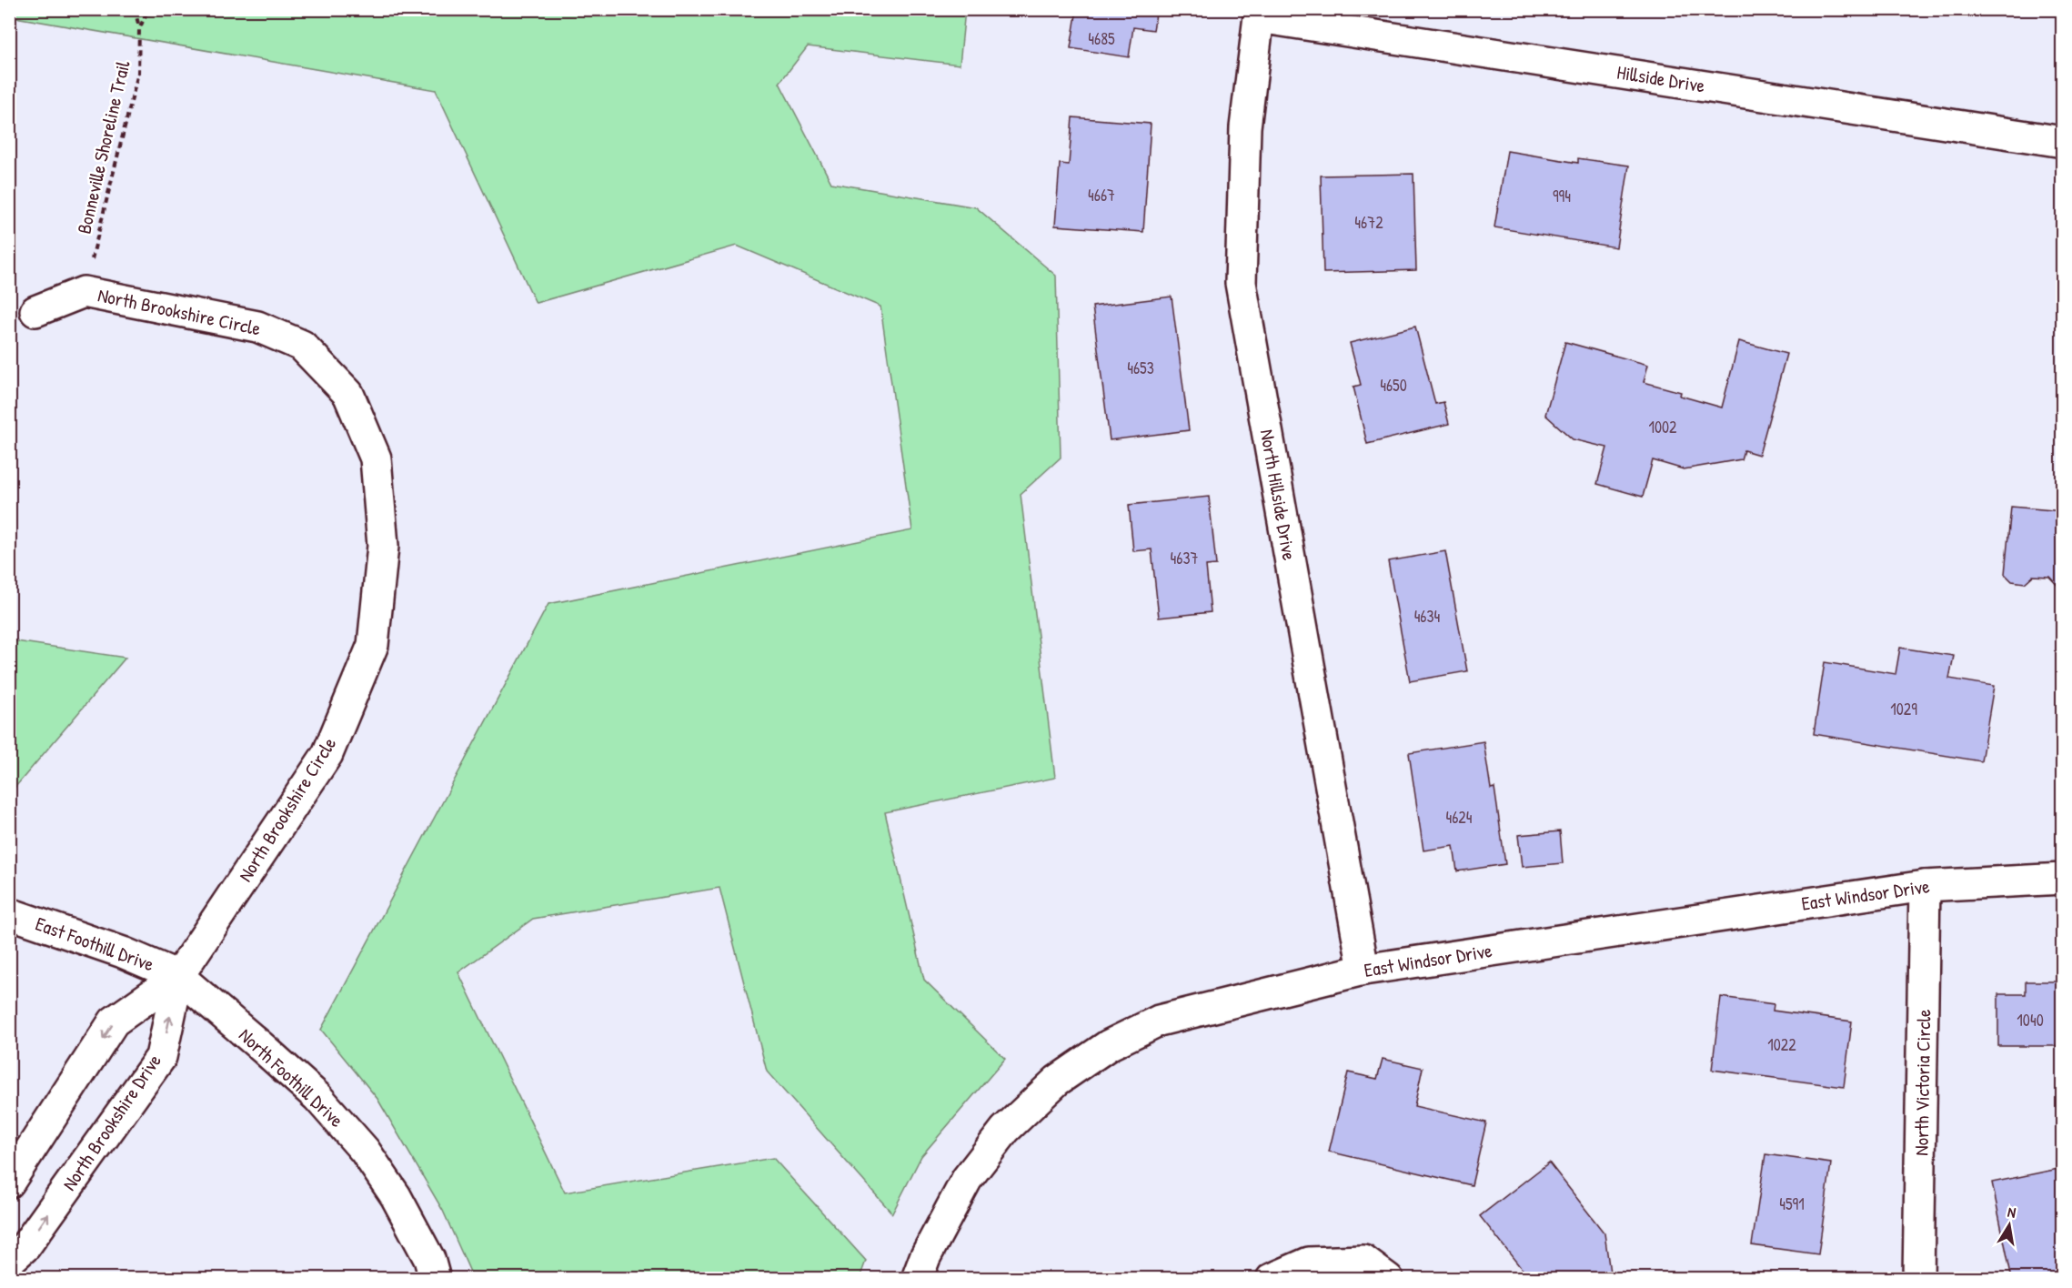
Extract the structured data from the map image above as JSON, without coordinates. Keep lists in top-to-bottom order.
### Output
{
  "streets": {
    "street": [
      "Hillside Drive",
      "North Brookshire Circle",
      "North Hillside Drive",
      "East Windsor Drive",
      "East Foothill Drive",
      "North Foothill Drive",
      "North Victoria Circle",
      "North Brookshire Drive"
    ],
    "path": ["Bonneville Shoreline Trail"]
  },
  "crossings": [
    ["Hillside Drive", "North Hillside Drive"],
    ["Bonneville Shoreline Trail", "North Brookshire Circle"],
    ["North Brookshire Circle", "East Foothill Drive"],
    ["North Brookshire Circle", "North Foothill Drive"],
    ["North Brookshire Circle", "North Brookshire Drive"],
    ["North Hillside Drive", "East Windsor Drive"],
    ["East Windsor Drive", "North Victoria Circle"],
    ["East Foothill Drive", "North Foothill Drive"],
    ["East Foothill Drive", "North Brookshire Drive"],
    ["North Foothill Drive", "North Brookshire Drive"]
  ],
  "house_numbers": [
    "4685",
    "4667",
    "994",
    "4672",
    "4653",
    "4650",
    "1002",
    "4637",
    "4634",
    "1029",
    "4624",
    "1040",
    "1022",
    "4591"
  ],
  "north": "top"
}
